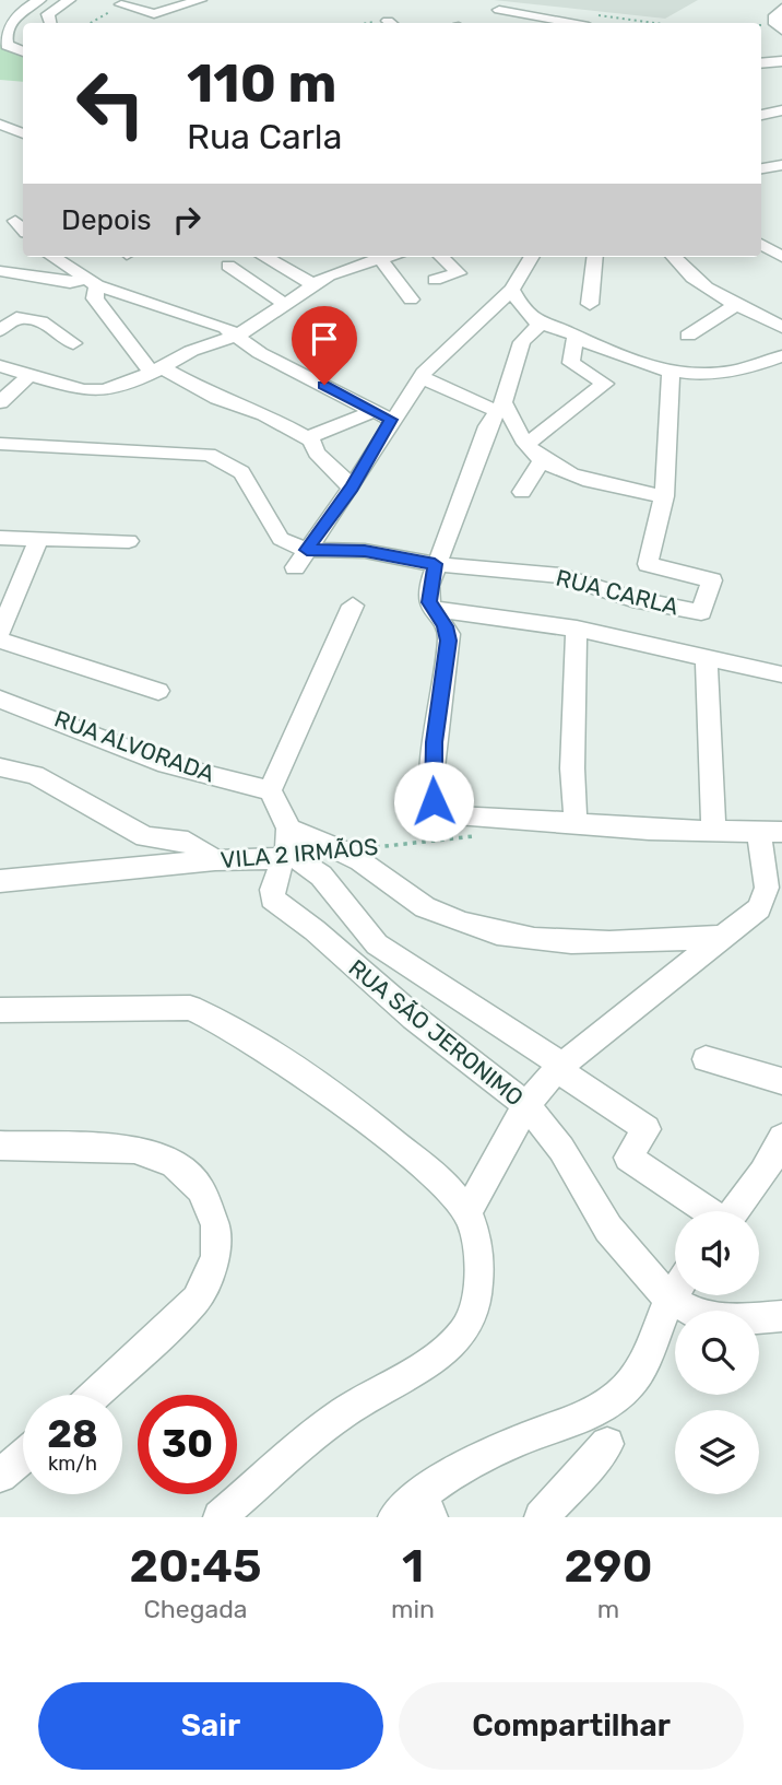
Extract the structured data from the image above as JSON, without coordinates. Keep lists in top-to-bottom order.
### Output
{
  "streets": {
    "street": [
      "RUA CARLA",
      "RUA ALVORADA",
      "VILA 2 IRMÃOS",
      "RUA SÃO JERONIMO"
    ]
  },
  "crossings": [
    ["VILA 2 IRMÃOS", "RUA SÃO JERONIMO"]
  ],
  "page": {
    "turn": ["110 m", "Rua Carla"],
    "then": "Depois",
    "speed": "28 km/h",
    "limit": "30",
    "eta": [
      "20:45",
      "Chegada",
      "1",
      "min",
      "290",
      "m"
    ],
    "buttons": ["Sair", "Compartilhar"]
  }
}
